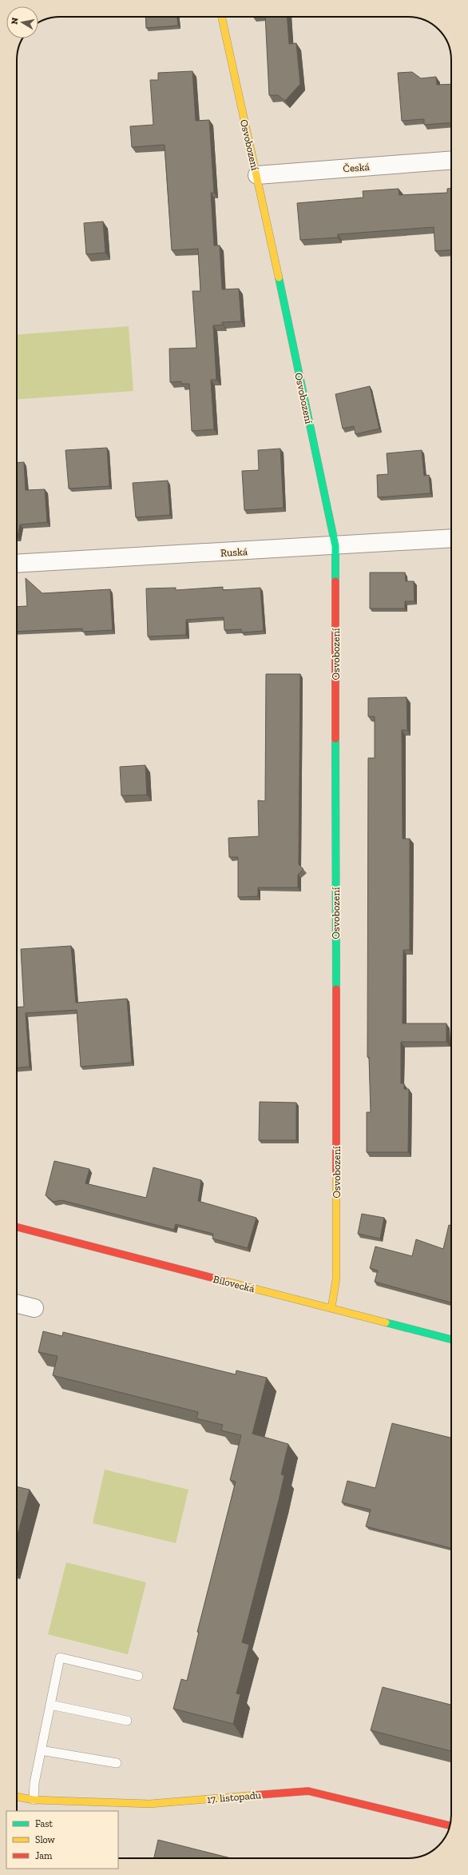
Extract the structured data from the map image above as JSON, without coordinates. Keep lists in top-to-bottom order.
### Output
{
  "streets": {
    "street": [
      "Osvobození",
      "Česká",
      "Ruská",
      "Bílovecká",
      "17. listopadu"
    ]
  },
  "crossings": [
    ["Osvobození", "Česká"],
    ["Osvobození", "Ruská"],
    ["Osvobození", "Bílovecká"]
  ],
  "legend": ["Fast", "Slow", "Jam"],
  "north": "left"
}
